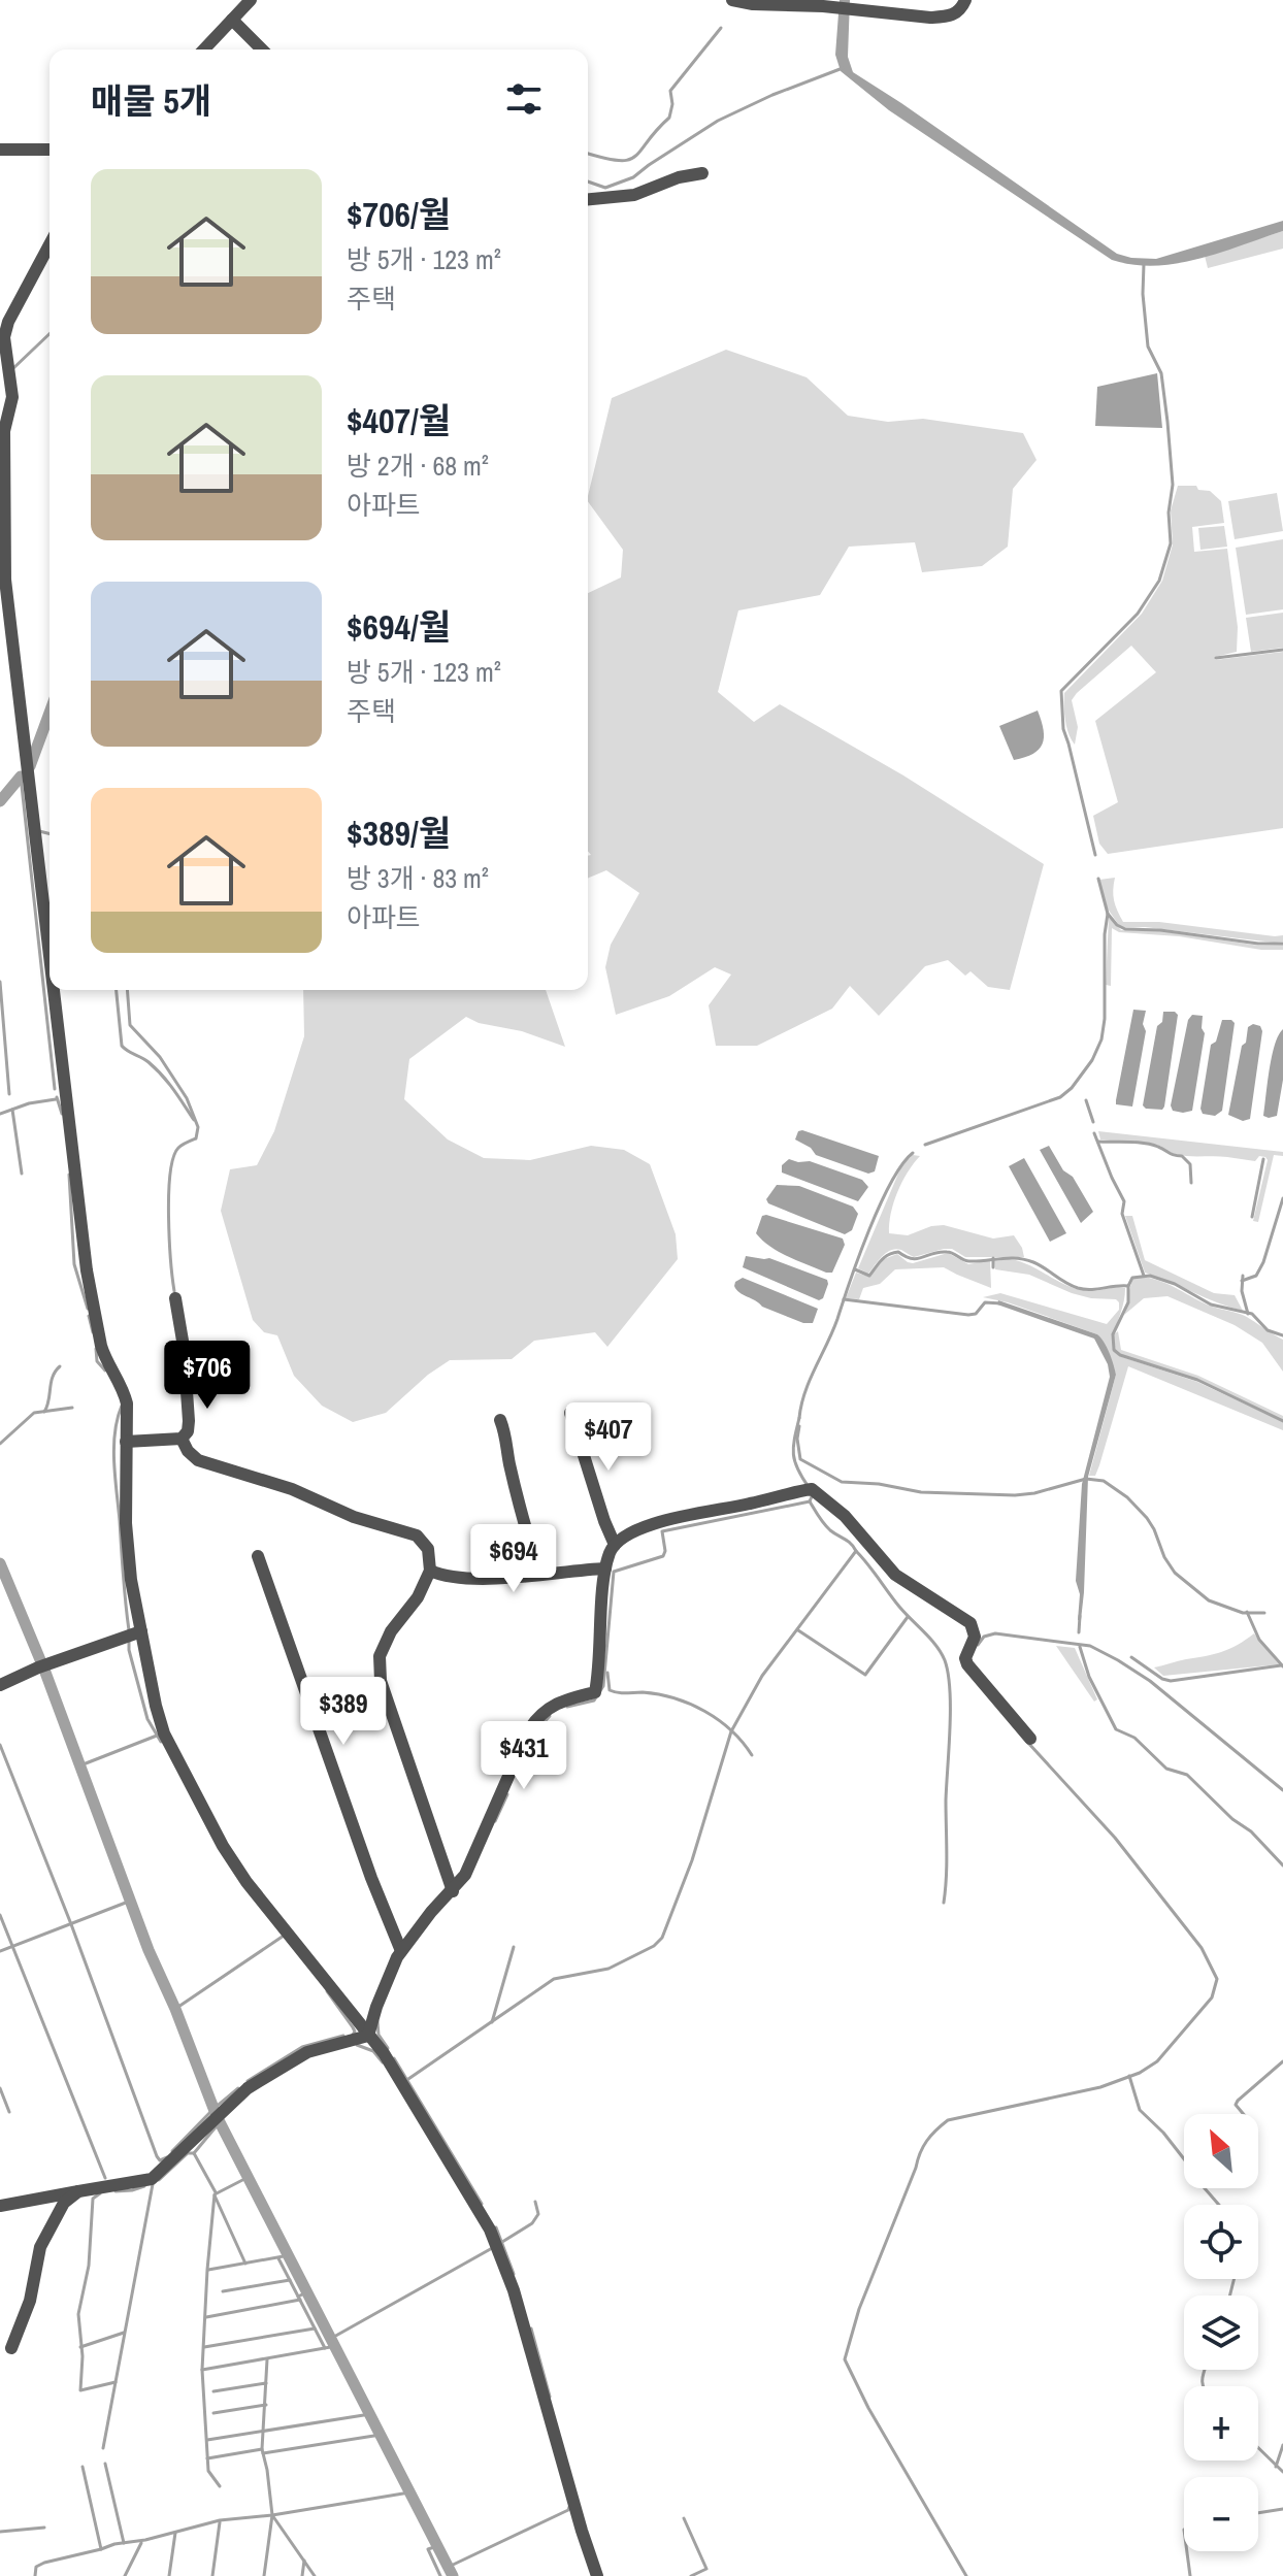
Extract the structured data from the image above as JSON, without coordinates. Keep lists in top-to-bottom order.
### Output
{
  "north": "top left",
  "page": {
    "heading": "매물 5개",
    "list": [
      {
        "name": "$706/월",
        "note": "방 5개 · 123 m² · 주택"
      },
      {
        "name": "$407/월",
        "note": "방 2개 · 68 m² · 아파트"
      },
      {
        "name": "$694/월",
        "note": "방 5개 · 123 m² · 주택"
      },
      {
        "name": "$389/월",
        "note": "방 3개 · 83 m² · 아파트"
      }
    ],
    "price": [
      "$706",
      "$407",
      "$694",
      "$389",
      "$431"
    ],
    "map_buttons": ["+", "−"]
  }
}
